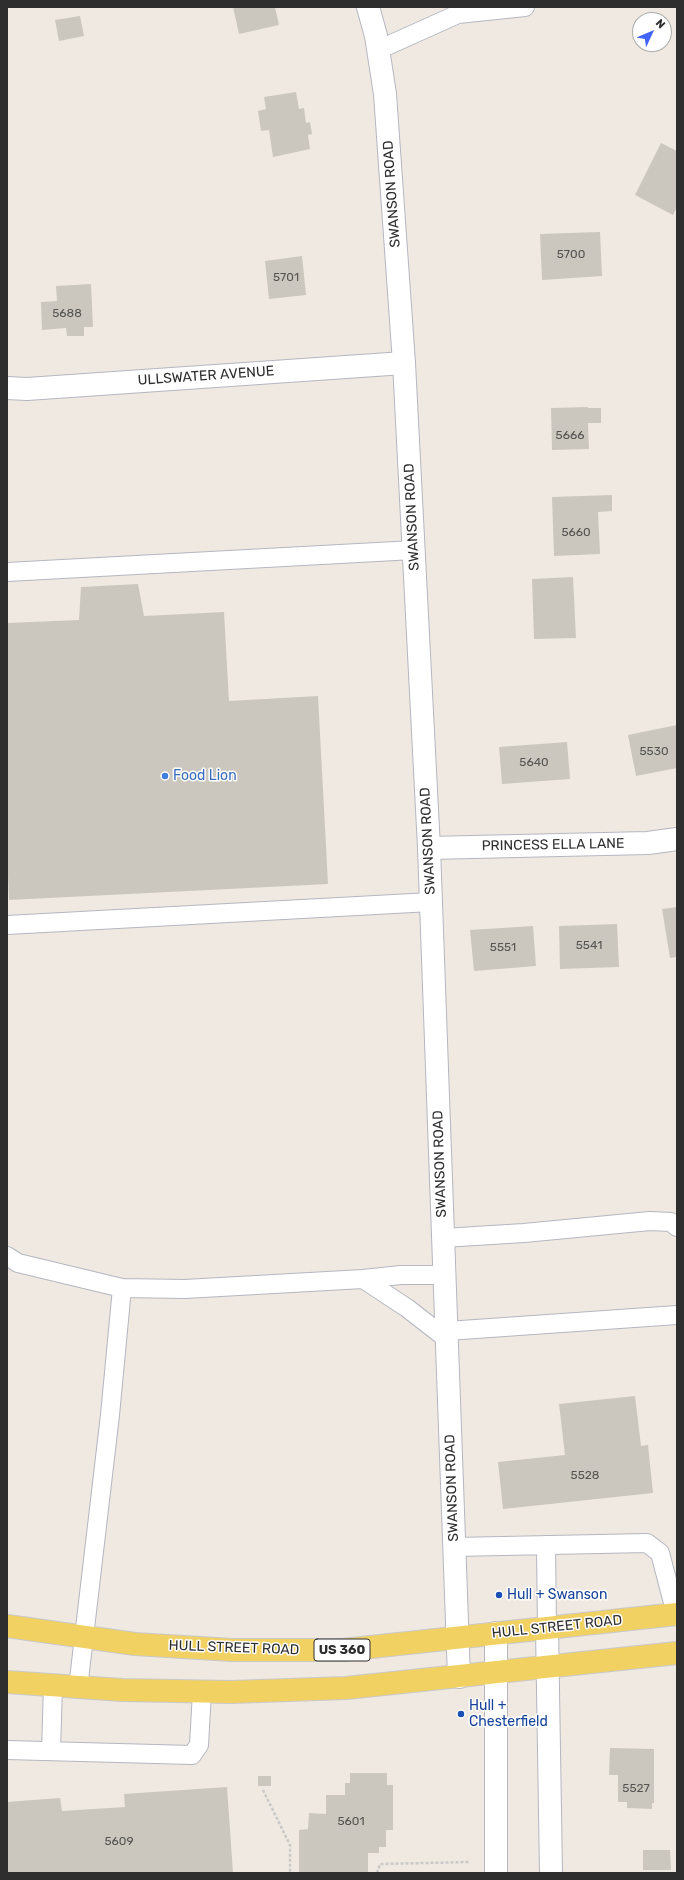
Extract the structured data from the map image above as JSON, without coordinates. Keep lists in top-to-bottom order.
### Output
{
  "streets": {
    "main road": ["HULL STREET ROAD", "US 360"],
    "street": ["SWANSON ROAD", "ULLSWATER AVENUE", "PRINCESS ELLA LANE"]
  },
  "crossings": [
    ["SWANSON ROAD", "ULLSWATER AVENUE"],
    ["SWANSON ROAD", "PRINCESS ELLA LANE"],
    ["SWANSON ROAD", "HULL STREET ROAD"]
  ],
  "places": ["Food Lion", "Hull + Swanson", "Hull + Chesterfield"],
  "house_numbers": [
    "5700",
    "5701",
    "5688",
    "5666",
    "5660",
    "5530",
    "5640",
    "5541",
    "5551",
    "5528",
    "5527",
    "5601",
    "5609"
  ],
  "north": "top right"
}
